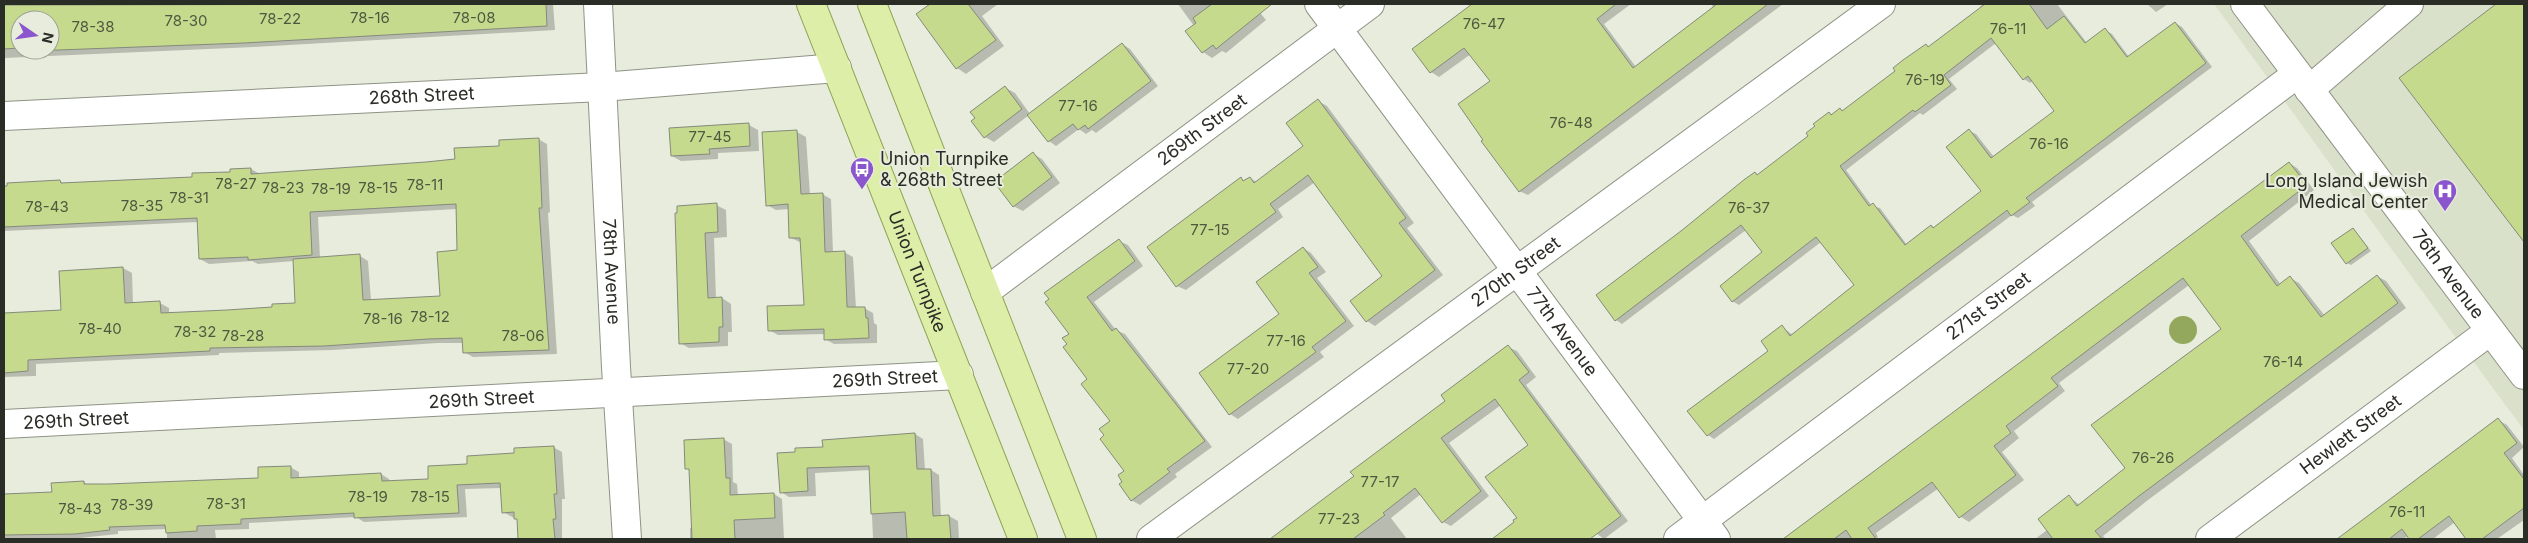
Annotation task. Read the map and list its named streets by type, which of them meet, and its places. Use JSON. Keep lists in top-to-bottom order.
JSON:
{
  "streets": {
    "main road": ["Union Turnpike"],
    "street": [
      "268th Street",
      "269th Street",
      "78th Avenue",
      "270th Street",
      "76th Avenue",
      "271st Street",
      "77th Avenue",
      "Hewlett Street"
    ]
  },
  "crossings": [
    ["268th Street", "Union Turnpike"],
    ["268th Street", "78th Avenue"],
    ["269th Street", "Union Turnpike"],
    ["269th Street", "78th Avenue"],
    ["269th Street", "77th Avenue"],
    ["270th Street", "77th Avenue"],
    ["76th Avenue", "271st Street"],
    ["76th Avenue", "Hewlett Street"],
    ["271st Street", "77th Avenue"]
  ],
  "places": {
    "bus stop": ["Union Turnpike & 268th Street"],
    "hospital": ["Long Island Jewish Medical Center"]
  },
  "house_numbers": [
    "78-16",
    "78-08",
    "78-22",
    "78-30",
    "76-47",
    "78-38",
    "76-11",
    "76-19",
    "77-16",
    "76-48",
    "77-45",
    "76-16",
    "78-27",
    "78-11",
    "78-23",
    "78-15",
    "78-19",
    "78-31",
    "78-35",
    "78-43",
    "76-37",
    "77-15",
    "78-12",
    "78-16",
    "78-40",
    "78-32",
    "78-28",
    "78-06",
    "77-16",
    "76-14",
    "77-20",
    "76-26",
    "77-17",
    "78-19",
    "78-15",
    "78-31",
    "78-39",
    "78-43",
    "76-11",
    "77-23"
  ],
  "north": "right"
}
